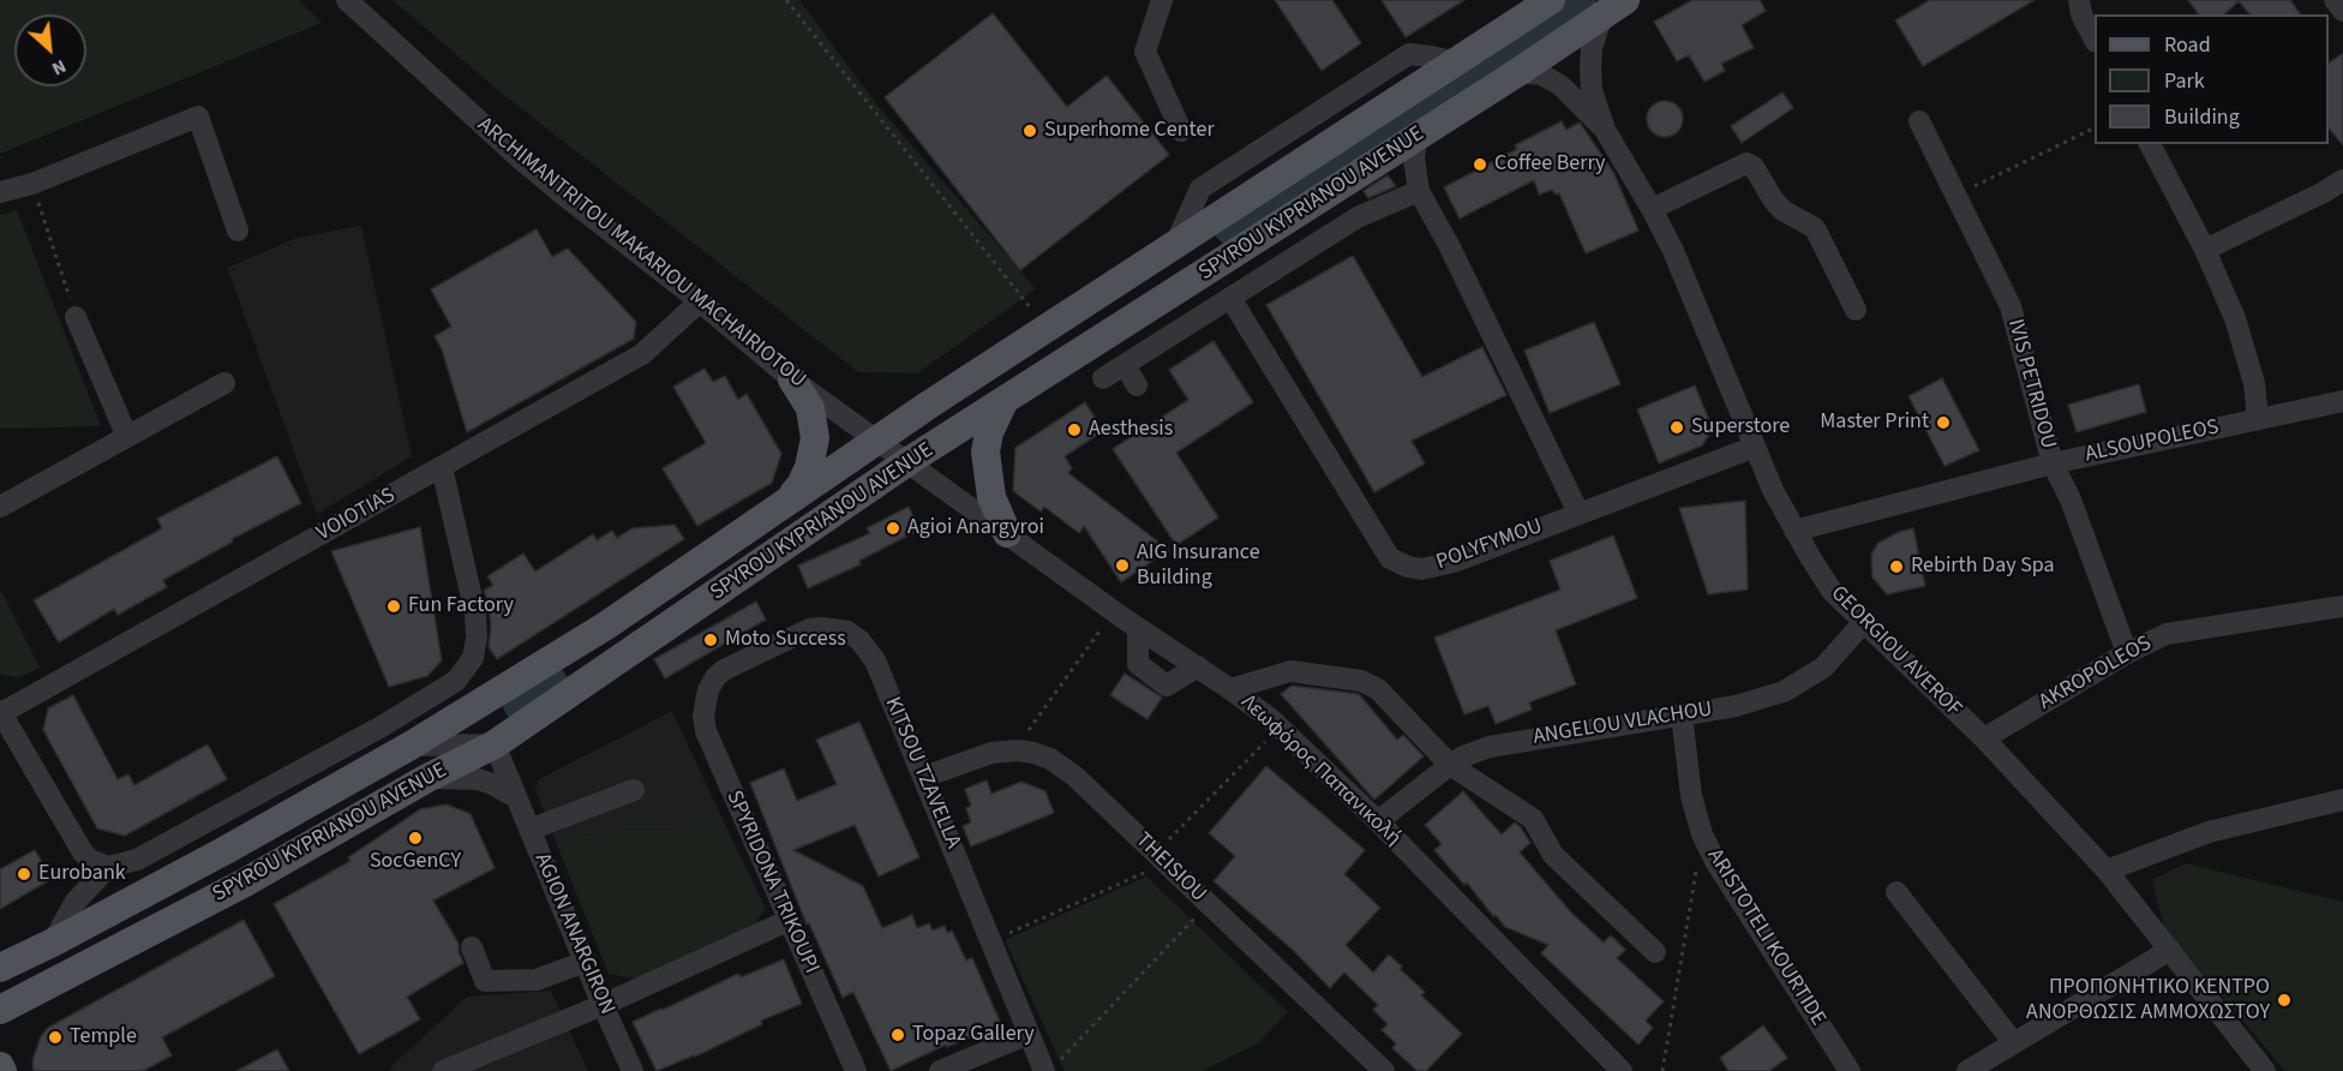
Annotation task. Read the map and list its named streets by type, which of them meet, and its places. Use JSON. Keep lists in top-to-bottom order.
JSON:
{
  "streets": {
    "main road": ["SPYROU KYPRIANOU AVENUE"],
    "street": [
      "ARCHIMANTRITOU MAKARIOU MACHAIRIOTOU",
      "IVIS PETRIDOU",
      "ALSOUPOLEOS",
      "VOIOTIAS",
      "POLYFYMOU",
      "GEORGIOU AVEROF",
      "AKROPOLEOS",
      "ANGELOU VLACHOU",
      "Λεωφόρος Παπανικολή",
      "KITSOU TZAVELLA",
      "THEISIOU",
      "SPYRIDONA TRIKOUPI",
      "AGION ANARGIRON",
      "ARISTOTELI KOURTIDE"
    ]
  },
  "crossings": [
    ["SPYROU KYPRIANOU AVENUE", "ARCHIMANTRITOU MAKARIOU MACHAIRIOTOU"],
    ["SPYROU KYPRIANOU AVENUE", "GEORGIOU AVEROF"],
    ["SPYROU KYPRIANOU AVENUE", "Λεωφόρος Παπανικολή"],
    ["SPYROU KYPRIANOU AVENUE", "AGION ANARGIRON"],
    ["ARCHIMANTRITOU MAKARIOU MACHAIRIOTOU", "VOIOTIAS"],
    ["ARCHIMANTRITOU MAKARIOU MACHAIRIOTOU", "Λεωφόρος Παπανικολή"],
    ["IVIS PETRIDOU", "ALSOUPOLEOS"],
    ["IVIS PETRIDOU", "AKROPOLEOS"],
    ["ALSOUPOLEOS", "GEORGIOU AVEROF"],
    ["POLYFYMOU", "GEORGIOU AVEROF"],
    ["GEORGIOU AVEROF", "AKROPOLEOS"],
    ["GEORGIOU AVEROF", "ANGELOU VLACHOU"],
    ["ANGELOU VLACHOU", "Λεωφόρος Παπανικολή"],
    ["ANGELOU VLACHOU", "ARISTOTELI KOURTIDE"],
    ["KITSOU TZAVELLA", "THEISIOU"],
    ["KITSOU TZAVELLA", "SPYRIDONA TRIKOUPI"]
  ],
  "places": [
    "Superhome Center",
    "Coffee Berry",
    "Master Print",
    "Superstore",
    "Aesthesis",
    "Agioi Anargyroi",
    "AIG Insurance Building",
    "Rebirth Day Spa",
    "Fun Factory",
    "Moto Success",
    "SocGenCY",
    "Eurobank",
    "ΠΡΟΠΟΝΗΤΙΚΟ ΚΕΝΤΡΟ ΑΝΟΡΘΩΣΙΣ ΑΜΜΟΧΩΣΤΟΥ",
    "Topaz Gallery",
    "Temple"
  ],
  "legend": ["Road", "Park", "Building"],
  "north": "bottom right"
}
